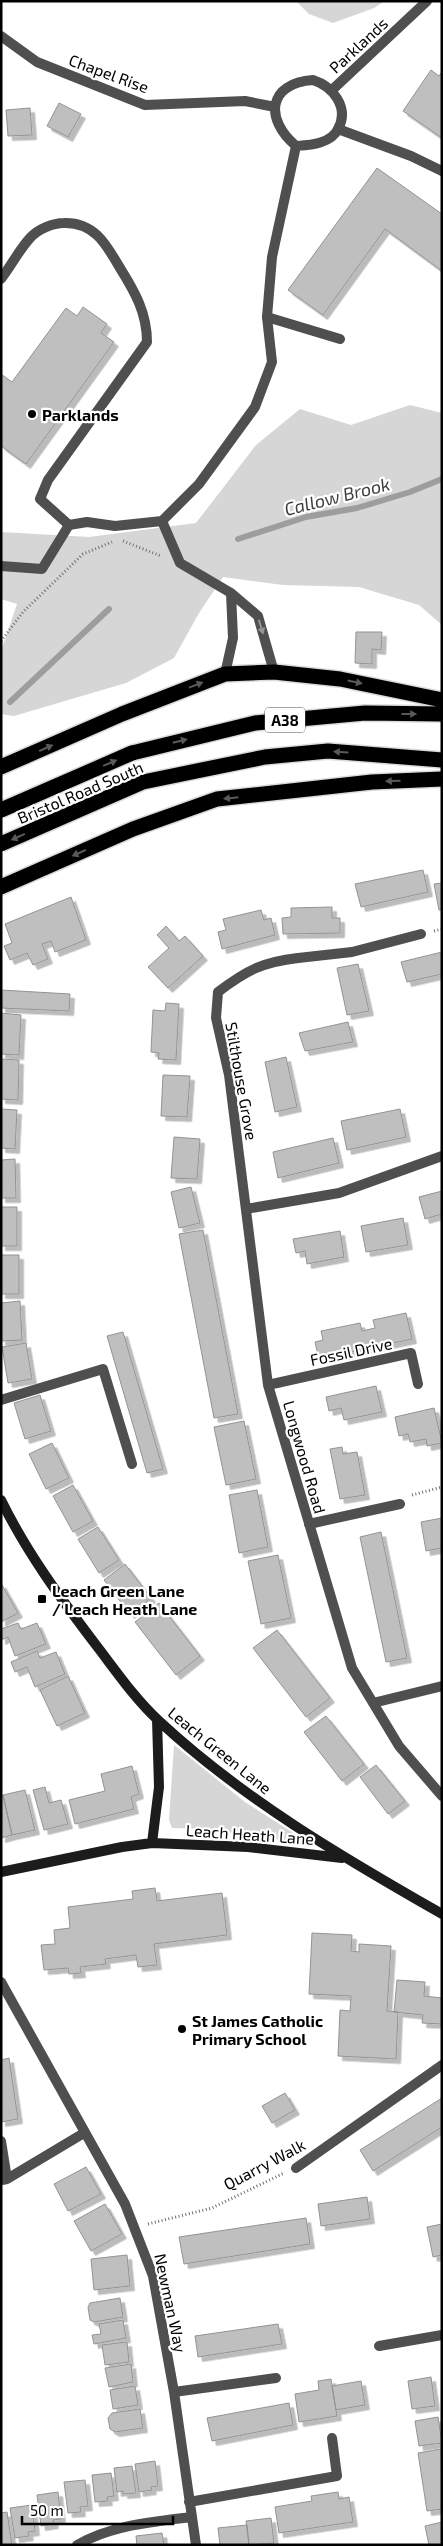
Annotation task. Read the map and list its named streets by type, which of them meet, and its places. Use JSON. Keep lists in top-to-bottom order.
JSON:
{
  "streets": {
    "highway": ["A38", "Bristol Road South"],
    "street": [
      "Parklands",
      "Chapel Rise",
      "Stilthouse Grove",
      "Fossil Drive",
      "Longwood Road",
      "Leach Green Lane",
      "Leach Heath Lane",
      "Quarry Walk",
      "Newman Way"
    ]
  },
  "crossings": [
    ["Parklands", "Chapel Rise"],
    ["Stilthouse Grove", "Longwood Road"],
    ["Fossil Drive", "Longwood Road"],
    ["Leach Green Lane", "Leach Heath Lane"],
    ["Quarry Walk", "Newman Way"]
  ],
  "water": ["Callow Brook"],
  "places": {
    "other": ["Parklands", "St James Catholic Primary School"],
    "transit": ["Leach Green Lane / Leach Heath Lane"]
  },
  "scale_bar": "50 m"
}
